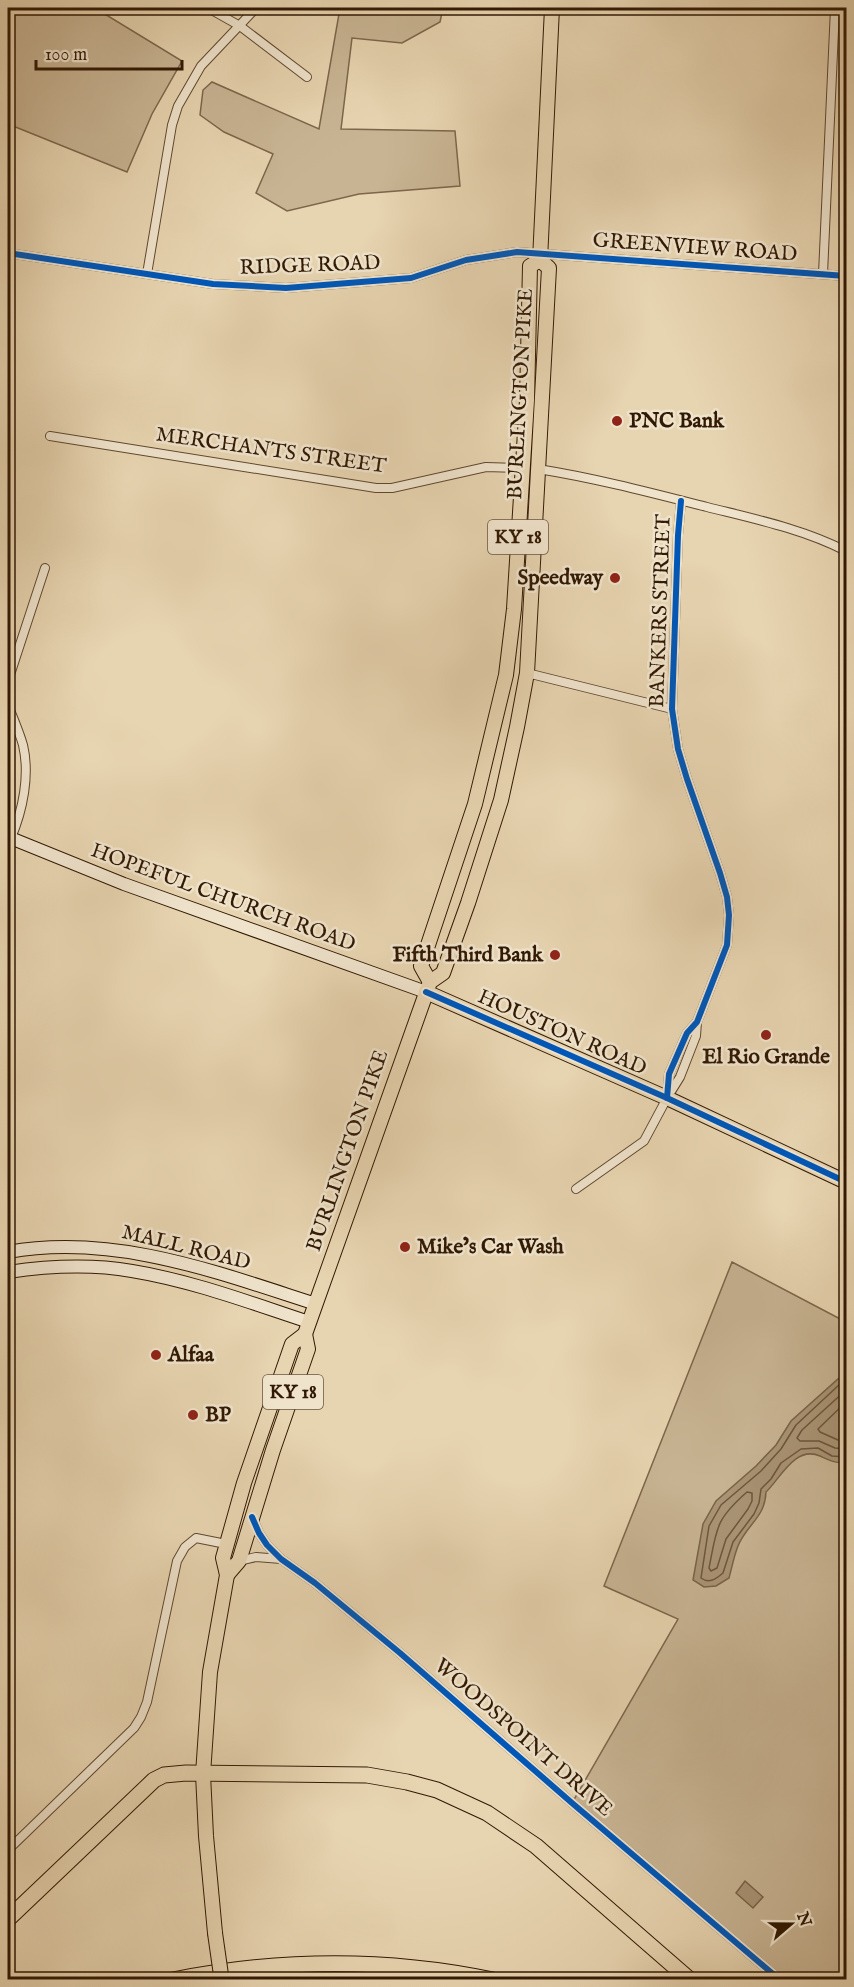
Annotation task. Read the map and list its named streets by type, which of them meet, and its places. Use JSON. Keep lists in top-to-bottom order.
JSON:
{
  "streets": {
    "main road": [
      "BURLINGTON PIKE",
      "KY 18",
      "HOPEFUL CHURCH ROAD",
      "HOUSTON ROAD",
      "MALL ROAD"
    ],
    "street": [
      "GREENVIEW ROAD",
      "RIDGE ROAD",
      "MERCHANTS STREET",
      "BANKERS STREET",
      "WOODSPOINT DRIVE"
    ]
  },
  "crossings": [
    ["GREENVIEW ROAD", "RIDGE ROAD"],
    ["GREENVIEW ROAD", "BURLINGTON PIKE"],
    ["RIDGE ROAD", "BURLINGTON PIKE"],
    ["BURLINGTON PIKE", "MERCHANTS STREET"],
    ["BURLINGTON PIKE", "HOPEFUL CHURCH ROAD"],
    ["BURLINGTON PIKE", "HOUSTON ROAD"],
    ["BURLINGTON PIKE", "MALL ROAD"],
    ["BURLINGTON PIKE", "WOODSPOINT DRIVE"],
    ["BANKERS STREET", "HOUSTON ROAD"],
    ["HOPEFUL CHURCH ROAD", "HOUSTON ROAD"]
  ],
  "places": [
    "PNC Bank",
    "Speedway",
    "Fifth Third Bank",
    "El Rio Grande",
    "Mike’s Car Wash",
    "Alfaa",
    "BP"
  ],
  "scale_bar": "100 m",
  "north": "right"
}
